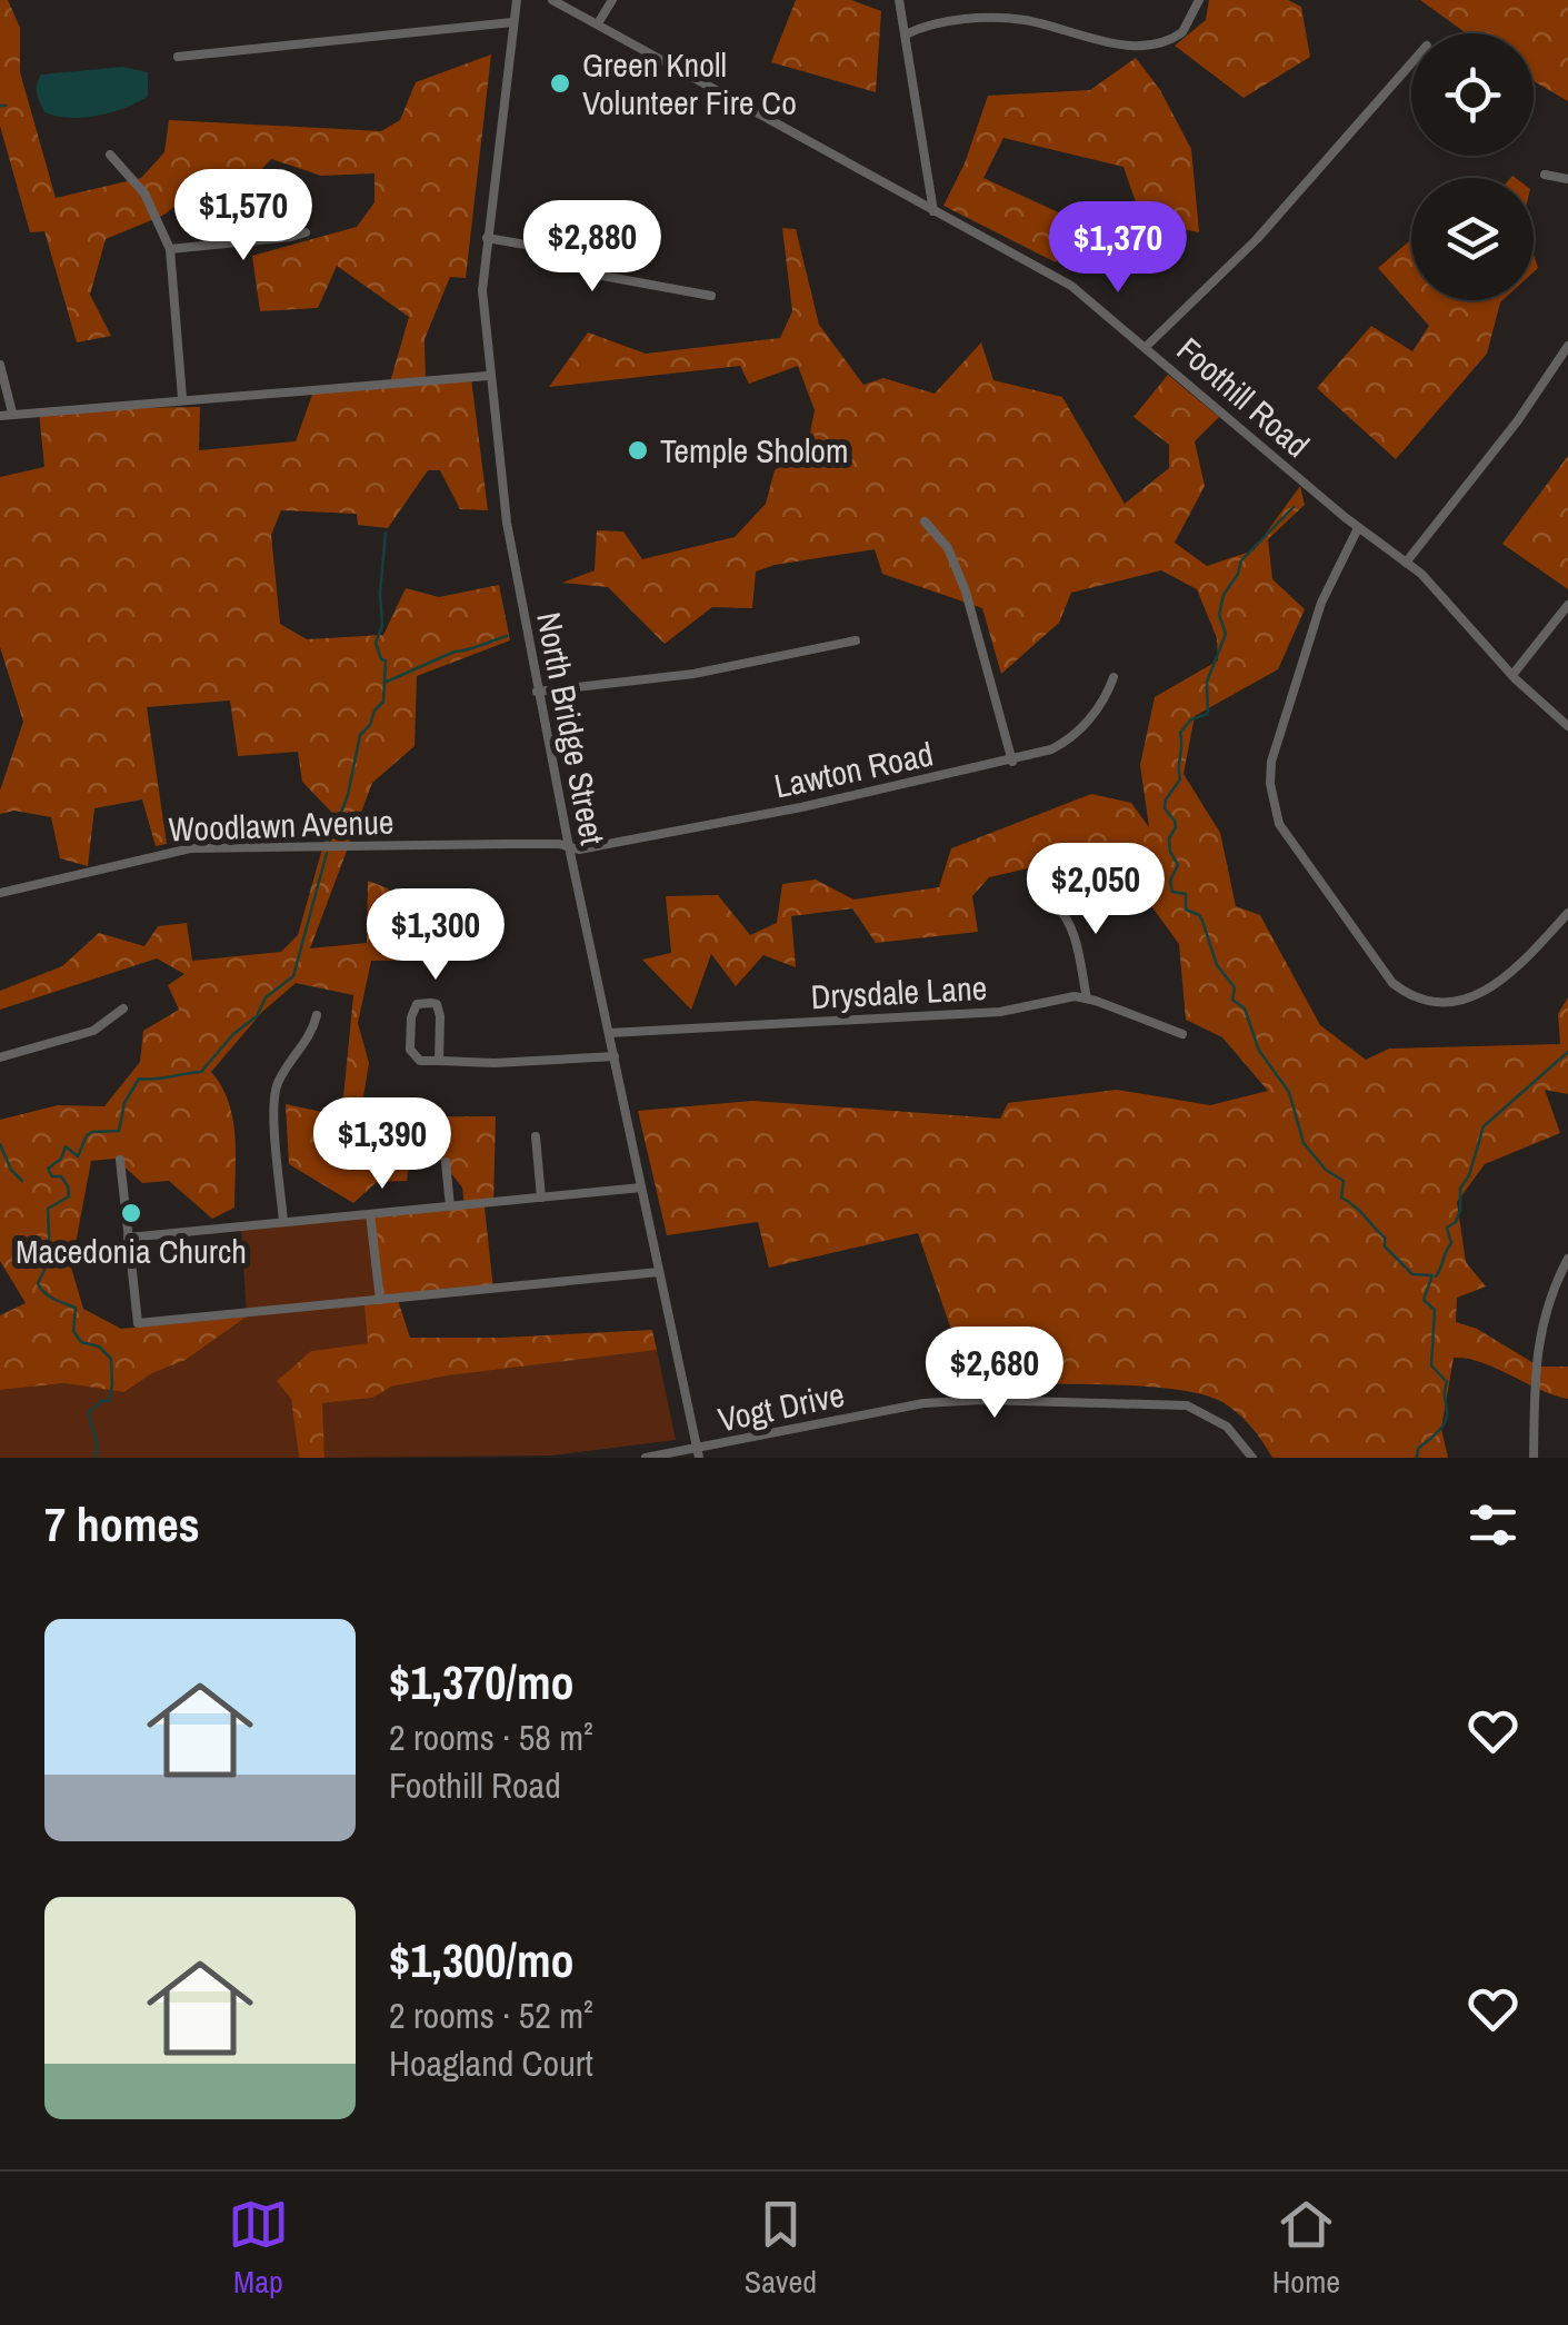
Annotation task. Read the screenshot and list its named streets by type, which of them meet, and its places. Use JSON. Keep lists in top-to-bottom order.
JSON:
{
  "streets": {
    "street": [
      "Foothill Road",
      "North Bridge Street",
      "Lawton Road",
      "Woodlawn Avenue",
      "Drysdale Lane",
      "Vogt Drive"
    ]
  },
  "crossings": [
    ["North Bridge Street", "Lawton Road"],
    ["North Bridge Street", "Woodlawn Avenue"],
    ["North Bridge Street", "Drysdale Lane"],
    ["North Bridge Street", "Vogt Drive"],
    ["Lawton Road", "Woodlawn Avenue"]
  ],
  "places": ["Green Knoll Volunteer Fire Co", "Temple Sholom", "Macedonia Church"],
  "page": {
    "price": [
      "$1,570",
      "$2,880",
      "$1,370",
      "$2,050",
      "$1,300",
      "$1,390",
      "$2,680"
    ],
    "heading": "7 homes",
    "list": [
      {
        "name": "$1,370/mo",
        "note": "2 rooms · 58 m² · Foothill Road"
      },
      {
        "name": "$1,300/mo",
        "note": "2 rooms · 52 m² · Hoagland Court"
      }
    ],
    "tabs": ["Map", "Saved", "Home"]
  }
}
